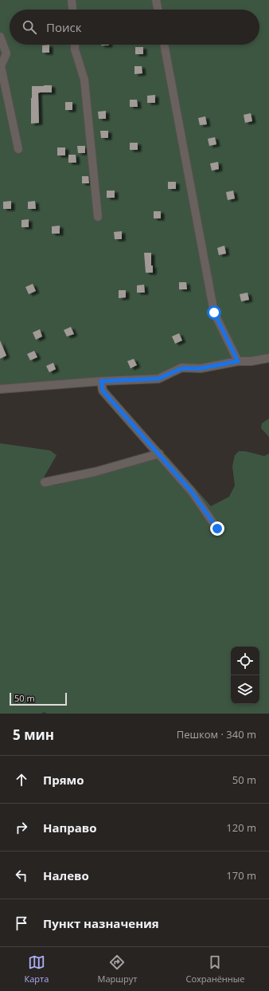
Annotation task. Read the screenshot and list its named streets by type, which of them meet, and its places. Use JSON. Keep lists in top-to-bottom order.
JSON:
{
  "scale_bar": "50 m",
  "page": {
    "search": "Поиск",
    "scale": "50 m",
    "heading": ["5 мин", "Пешком · 340 m"],
    "list": [
      ["Прямо", "50 m"],
      ["Направо", "120 m"],
      ["Налево", "170 m"],
      "Пункт назначения"
    ],
    "nav": ["Карта", "Маршрут", "Сохранённые"]
  }
}
